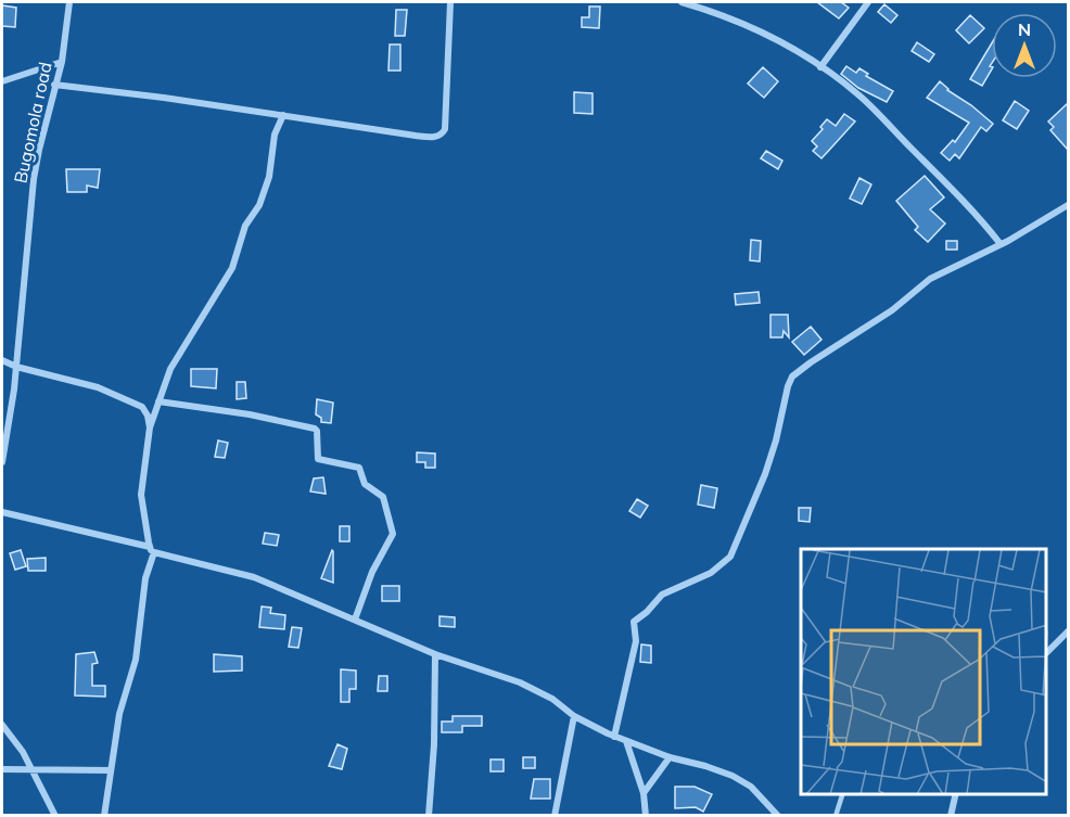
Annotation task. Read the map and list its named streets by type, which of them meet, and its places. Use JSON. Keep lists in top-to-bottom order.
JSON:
{
  "streets": {
    "street": ["Bugomola road"]
  },
  "north": "top"
}
